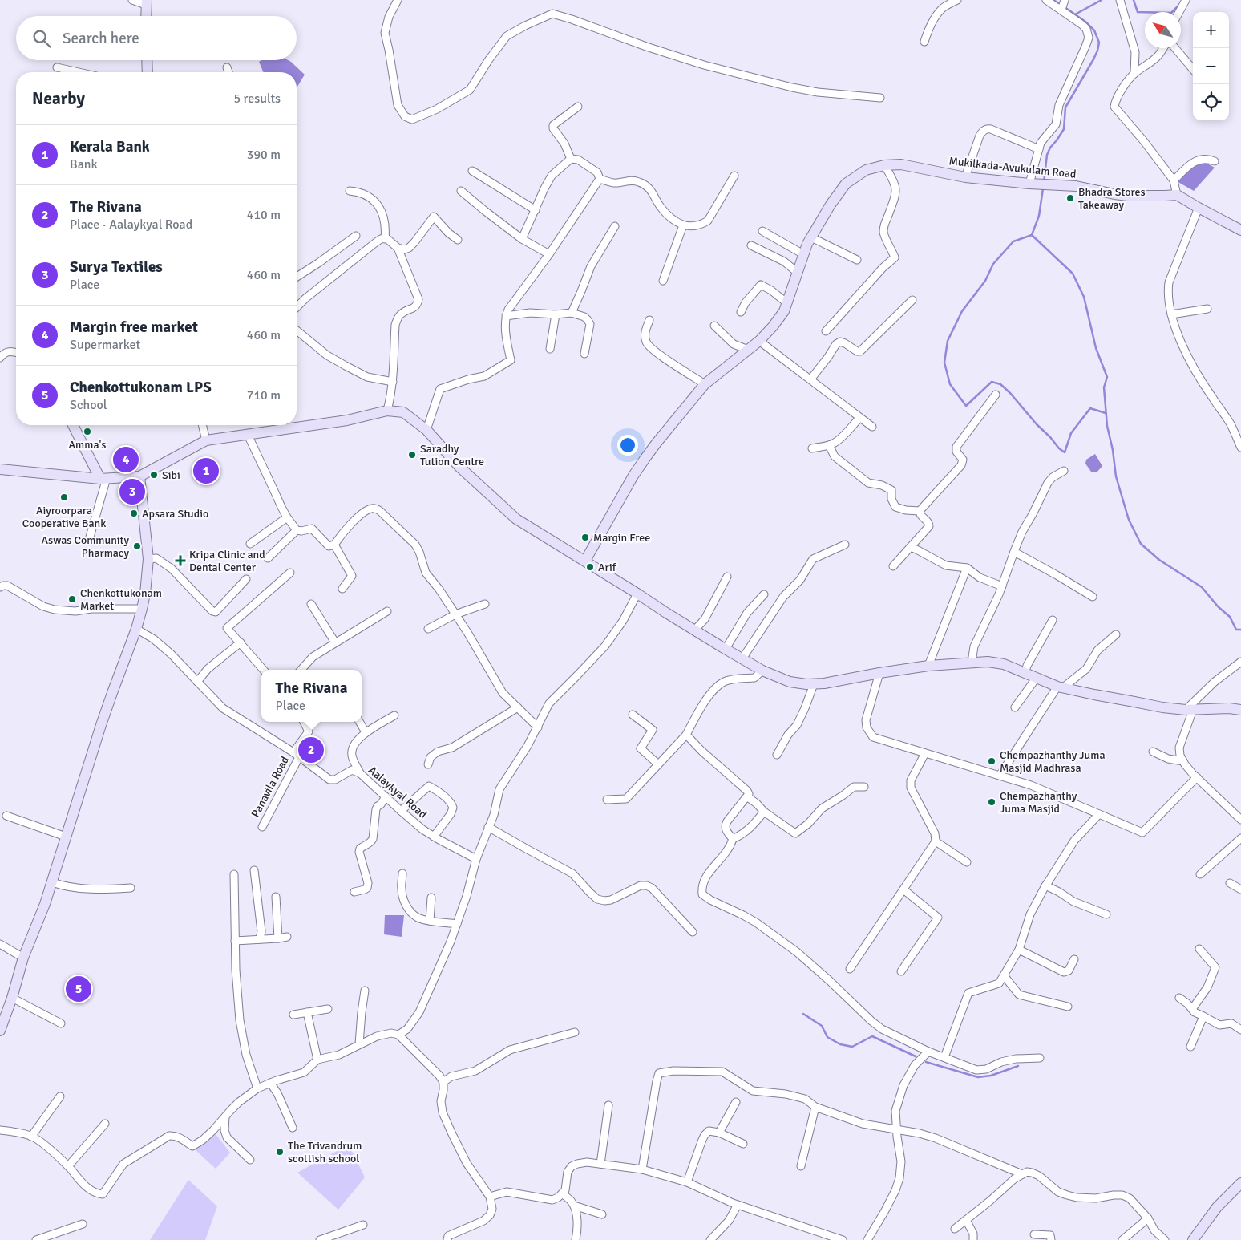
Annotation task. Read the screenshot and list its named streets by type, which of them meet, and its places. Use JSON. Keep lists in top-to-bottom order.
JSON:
{
  "streets": {
    "main road": ["Mukilkada-Avukulam Road"],
    "street": ["Panavila Road", "Aalaykyal Road"]
  },
  "crossings": [
    ["Panavila Road", "Aalaykyal Road"]
  ],
  "places": {
    "other": [
      "Bhadra Stores Takeaway",
      "Amma's",
      "Saradhy Tution Centre",
      "Sibi",
      "Aiyroorpara Cooperative Bank",
      "Apsara Studio",
      "Margin Free",
      "Aswas Community Pharmacy",
      "Arif",
      "Chenkottukonam Market",
      "Chempazhanthy Juma Masjid Madhrasa",
      "Chempazhanthy Juma Masjid",
      "The Trivandrum scottish school"
    ],
    "health": ["Kripa Clinic and Dental Center"]
  },
  "north": "top left",
  "page": {
    "map_buttons": ["+", "−"],
    "search": "Search here",
    "heading": ["Nearby", "5 results"],
    "list": [
      {
        "mark": "1",
        "name": "Kerala Bank",
        "note": "Bank",
        "value": "390 m"
      },
      {
        "mark": "2",
        "name": "The Rivana",
        "note": "Place · Aalaykyal Road",
        "value": "410 m"
      },
      {
        "mark": "3",
        "name": "Surya Textiles",
        "note": "Place",
        "value": "460 m"
      },
      {
        "mark": "4",
        "name": "Margin free market",
        "note": "Supermarket",
        "value": "460 m"
      },
      {
        "mark": "5",
        "name": "Chenkottukonam LPS",
        "note": "School",
        "value": "710 m"
      }
    ],
    "pins": [
      "4",
      "1",
      "3",
      "2",
      "5"
    ],
    "popup": ["The Rivana", "Place"]
  }
}
